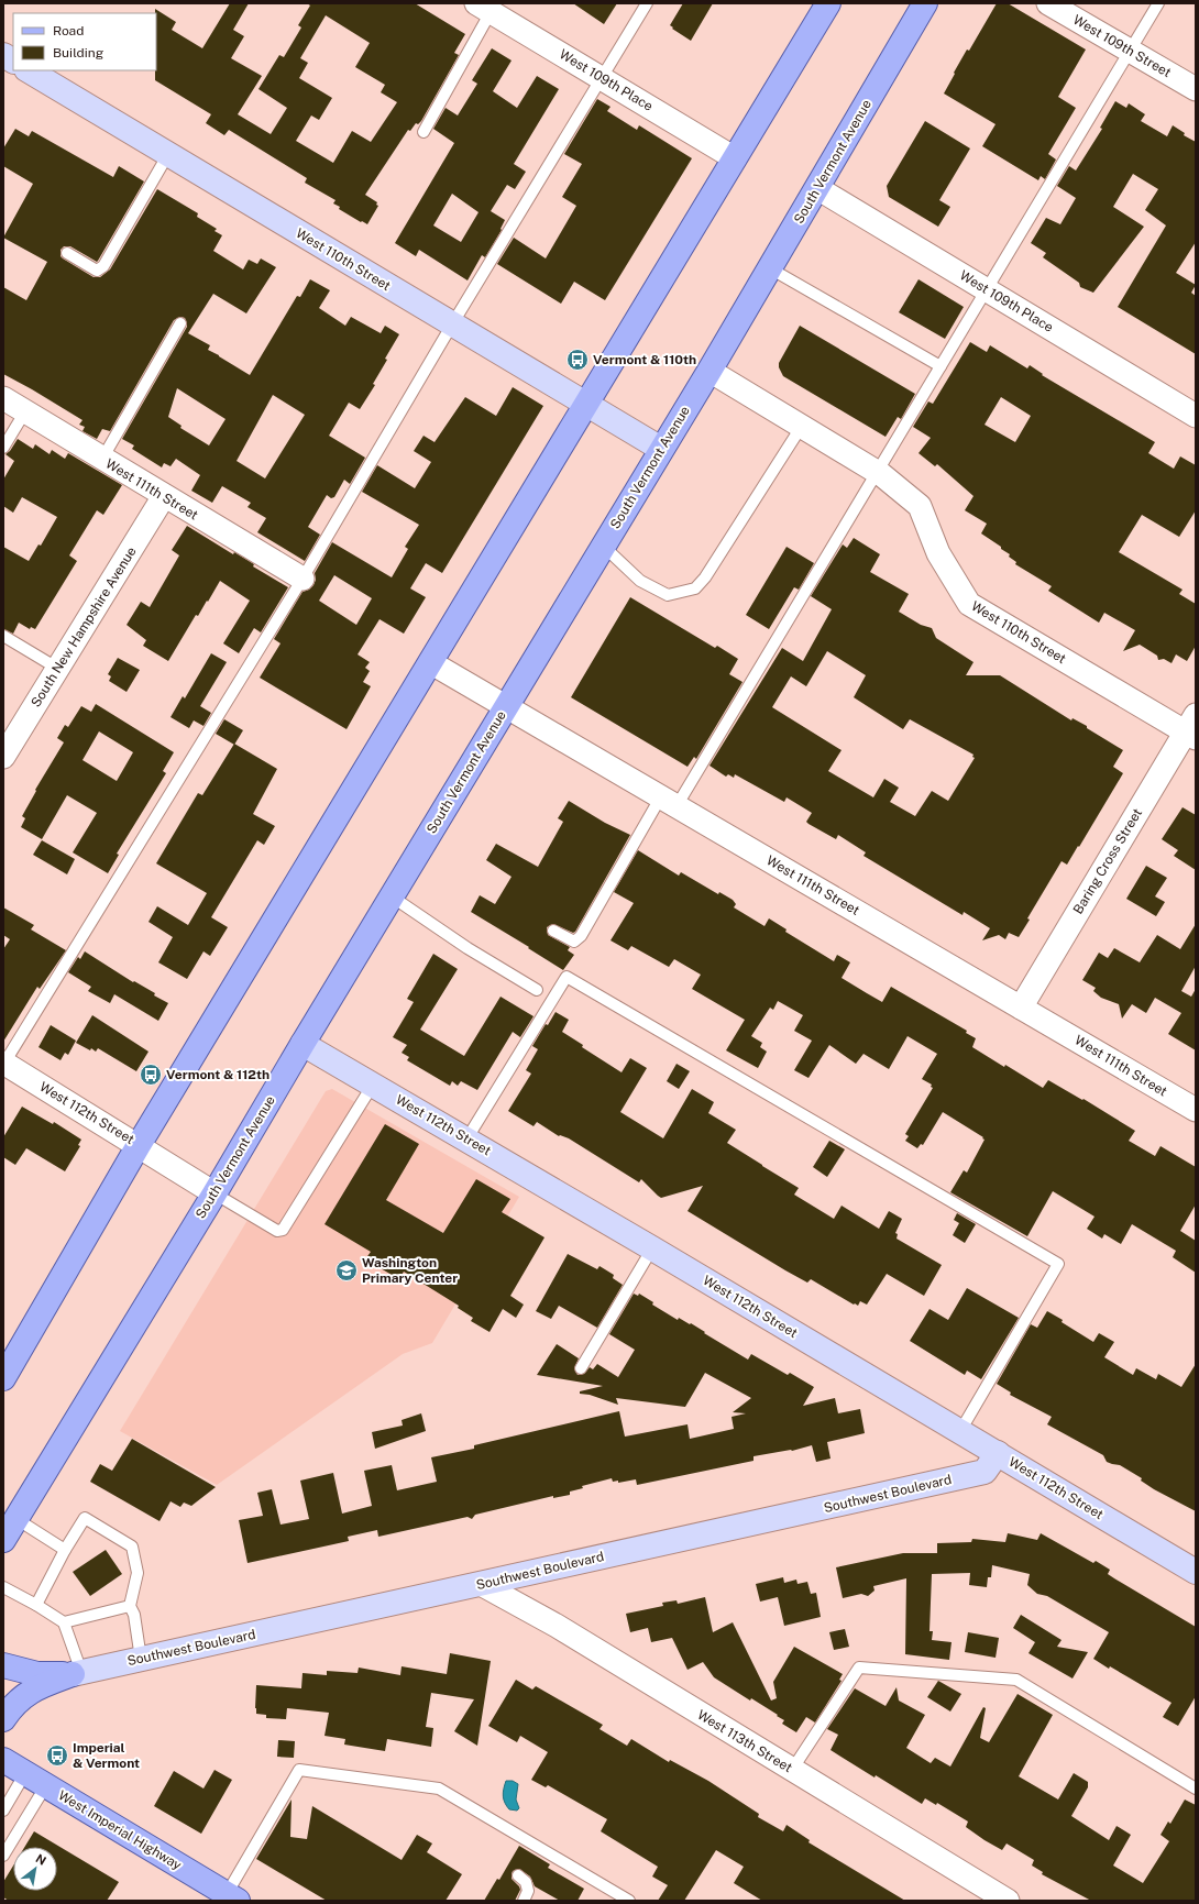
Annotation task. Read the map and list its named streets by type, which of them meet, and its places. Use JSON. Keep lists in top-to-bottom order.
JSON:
{
  "streets": {
    "main road": ["South Vermont Avenue", "West Imperial Highway"],
    "street": [
      "West 109th Street",
      "West 109th Place",
      "West 110th Street",
      "West 111th Street",
      "South New Hampshire Avenue",
      "Baring Cross Street",
      "West 112th Street",
      "Southwest Boulevard",
      "West 113th Street"
    ]
  },
  "crossings": [
    ["West 109th Place", "South Vermont Avenue"],
    ["South Vermont Avenue", "West 110th Street"],
    ["South Vermont Avenue", "West 111th Street"],
    ["South Vermont Avenue", "West 112th Street"],
    ["West 110th Street", "Baring Cross Street"],
    ["West 111th Street", "South New Hampshire Avenue"],
    ["West 111th Street", "Baring Cross Street"],
    ["West 112th Street", "Southwest Boulevard"],
    ["Southwest Boulevard", "West 113th Street"]
  ],
  "places": {
    "bus stop": ["Vermont & 110th", "Vermont & 112th", "Imperial & Vermont"],
    "school or university": ["Washington Primary Center"]
  },
  "legend": ["Road", "Building"],
  "north": "top right"
}
